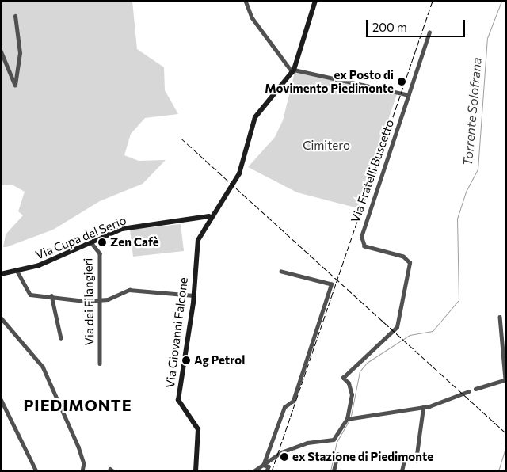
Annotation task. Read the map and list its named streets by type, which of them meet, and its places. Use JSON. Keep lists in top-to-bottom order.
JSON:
{
  "streets": {
    "main road": ["Via Cupa del Serio", "Via Giovanni Falcone"],
    "street": ["Via Fratelli Buscetto", "Via dei Filangieri"]
  },
  "crossings": [
    ["Via Cupa del Serio", "Via dei Filangieri"],
    ["Via Cupa del Serio", "Via Giovanni Falcone"]
  ],
  "districts": ["PIEDIMONTE"],
  "water": ["Torrente Solofrana"],
  "parks": ["Cimitero"],
  "places": [
    "ex Posto di Movimento Piedimonte",
    "Zen Cafè",
    "Ag Petrol",
    "ex Stazione di Piedimonte"
  ],
  "scale_bar": "200 m"
}
